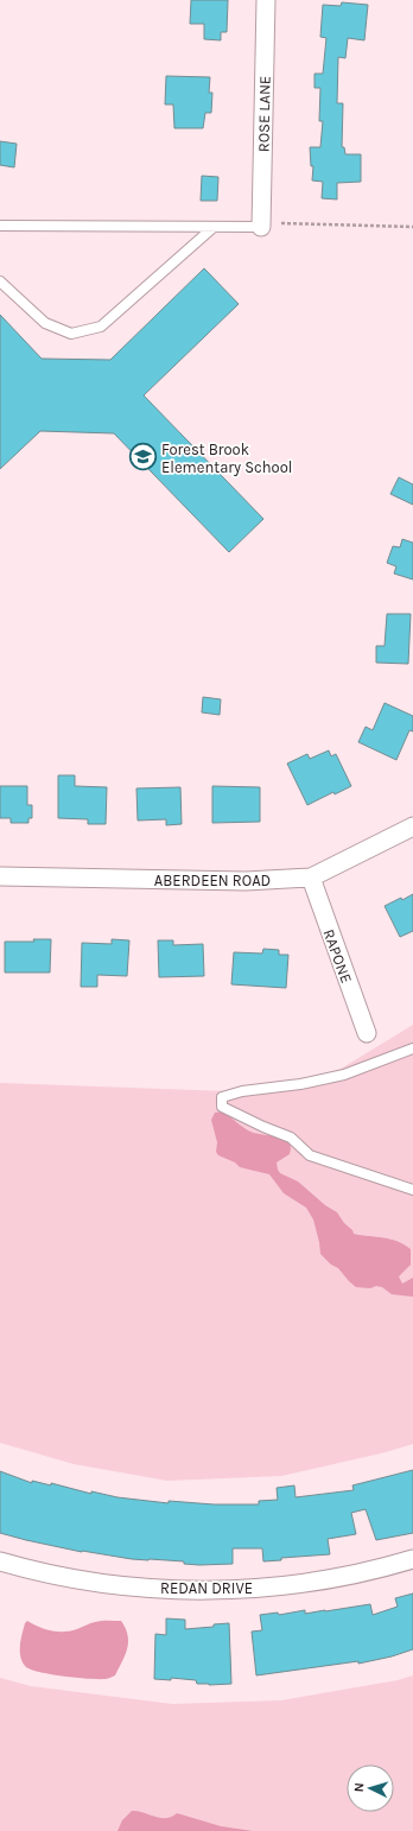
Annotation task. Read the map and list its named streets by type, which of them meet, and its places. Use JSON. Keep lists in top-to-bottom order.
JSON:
{
  "streets": {
    "street": [
      "ROSE LANE",
      "ABERDEEN ROAD",
      "RAPONE",
      "REDAN DRIVE"
    ]
  },
  "crossings": [
    ["ABERDEEN ROAD", "RAPONE"]
  ],
  "places": {
    "school or university": ["Forest Brook Elementary School"]
  },
  "north": "left"
}
